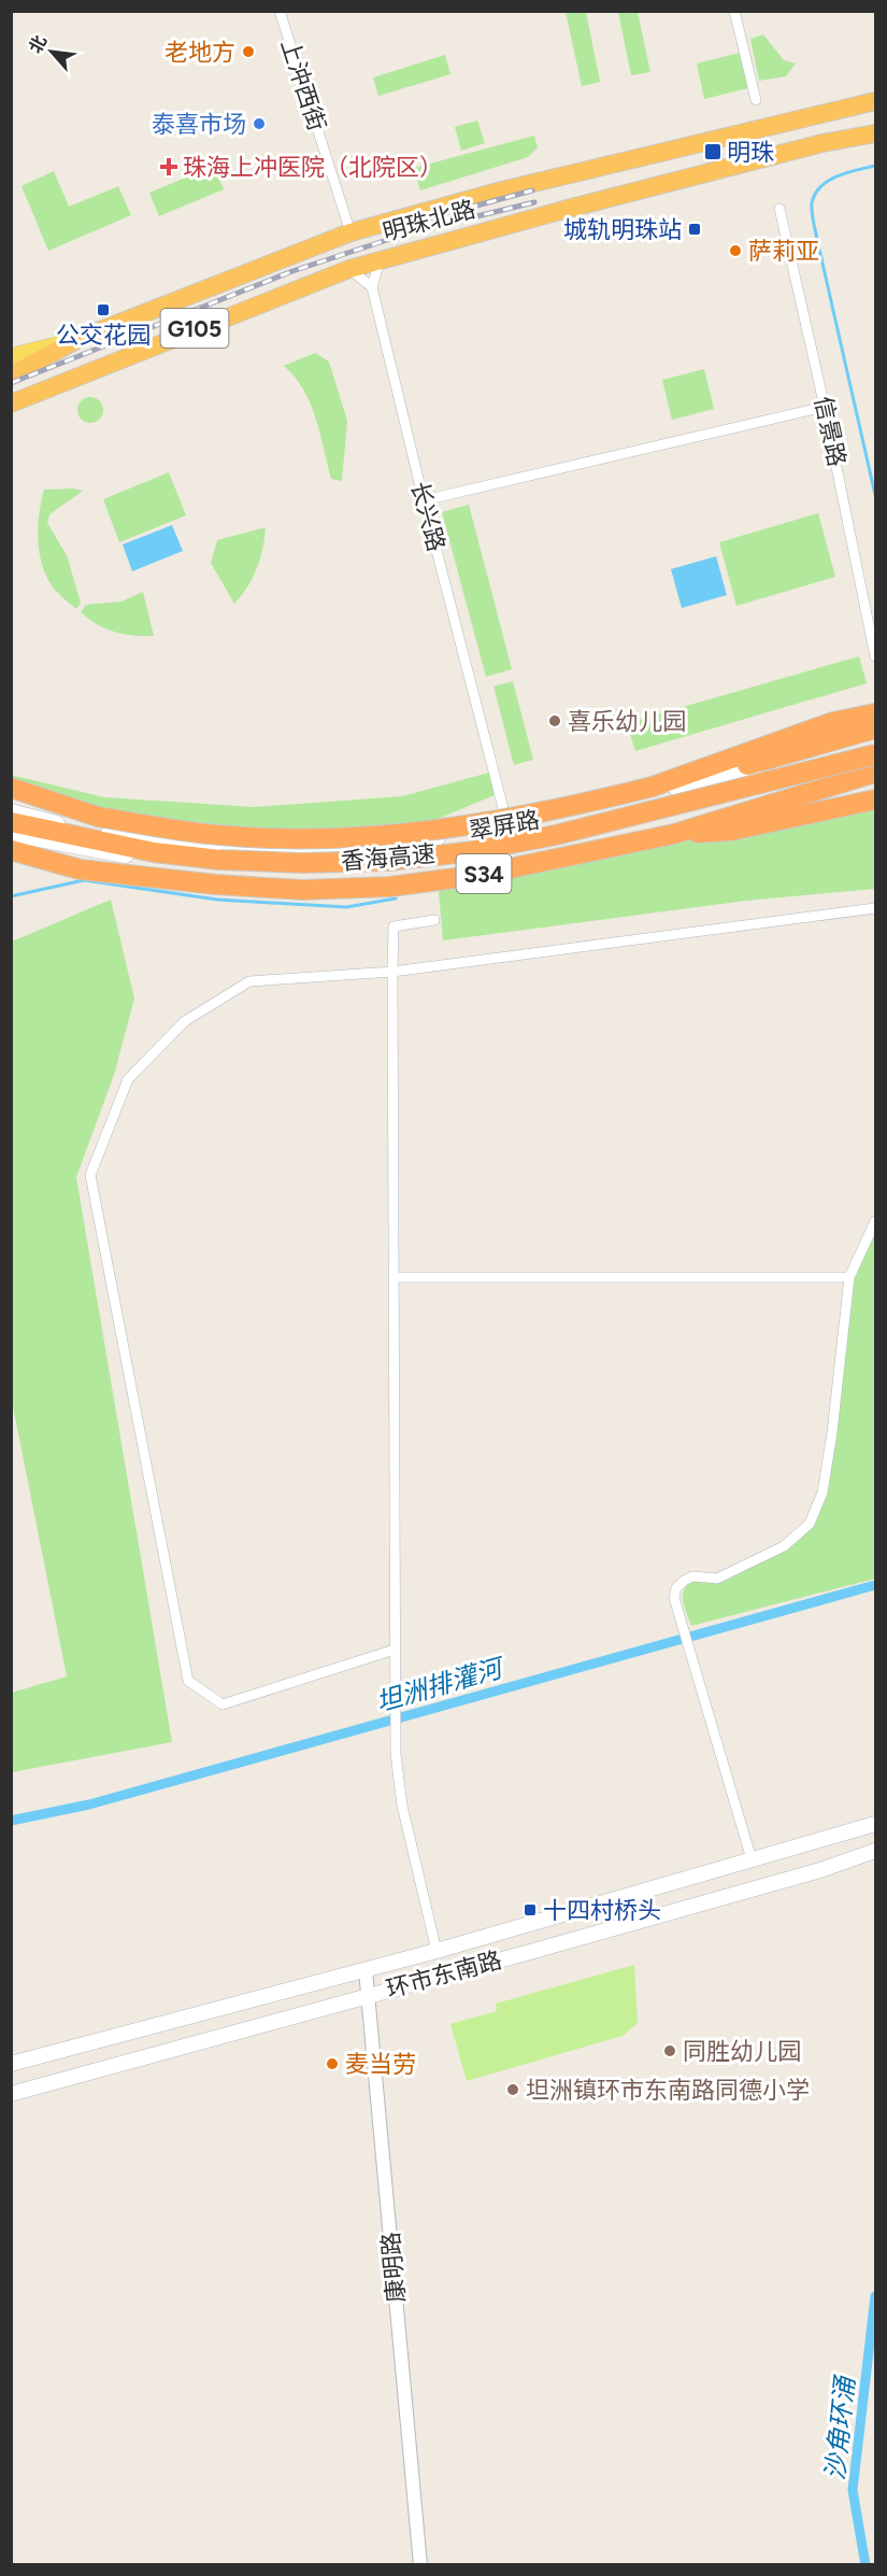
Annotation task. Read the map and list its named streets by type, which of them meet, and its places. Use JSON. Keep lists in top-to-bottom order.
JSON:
{
  "streets": {
    "highway": [
      "明珠北路",
      "G105",
      "香海高速",
      "S34"
    ],
    "main road": ["翠屏路", "环市东南路"],
    "street": [
      "上沖西街",
      "信景路",
      "长兴路",
      "康明路"
    ]
  },
  "crossings": [
    ["上沖西街", "明珠北路"],
    ["明珠北路", "长兴路"],
    ["长兴路", "翠屏路"],
    ["翠屏路", "香海高速"],
    ["环市东南路", "康明路"]
  ],
  "water": ["坦洲排灌河", "沙角环涌"],
  "places": {
    "other": [
      "老地方",
      "泰喜市场",
      "萨莉亚",
      "喜乐幼儿园",
      "同胜幼儿园",
      "麦当劳",
      "坦洲镇环市东南路同德小学"
    ],
    "transit": [
      "明珠",
      "城轨明珠站",
      "公交花园",
      "十四村桥头"
    ],
    "health": ["珠海上冲医院（北院区）"]
  },
  "north": "top left"
}
